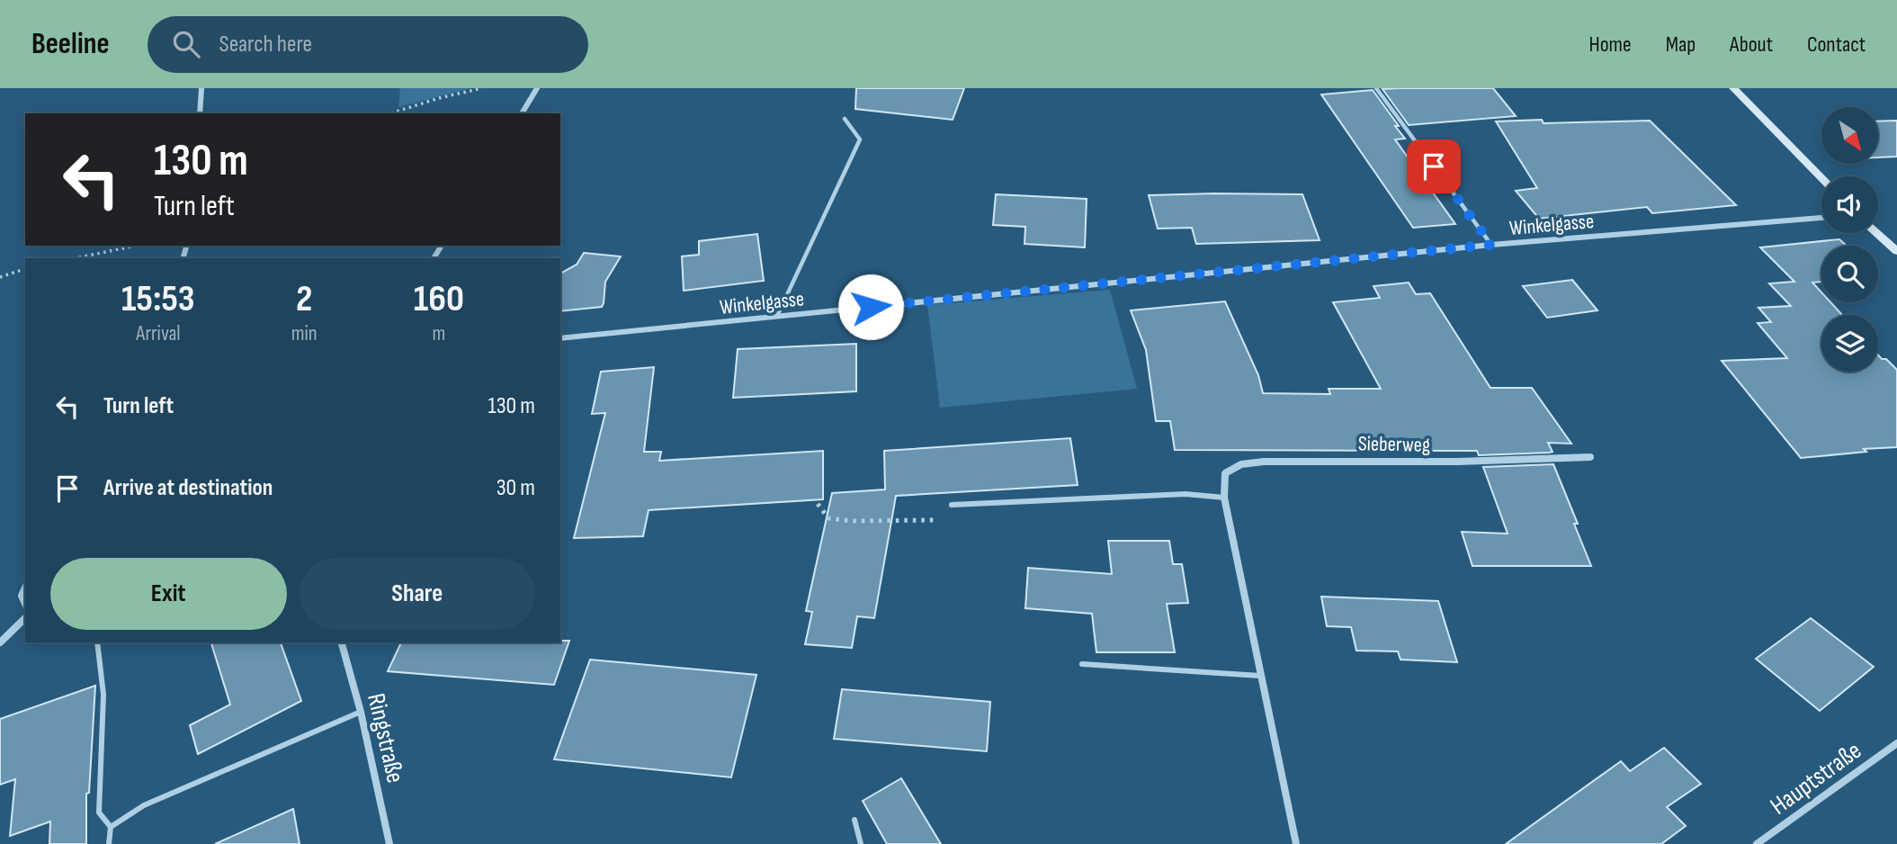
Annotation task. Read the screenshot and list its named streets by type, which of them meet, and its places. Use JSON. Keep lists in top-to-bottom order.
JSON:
{
  "streets": {
    "street": [
      "Winkelgasse",
      "Sieberweg",
      "Ringstraße",
      "Hauptstraße"
    ]
  },
  "north": "bottom right",
  "page": {
    "header": "Beeline",
    "search": "Search here",
    "nav": [
      "Home",
      "Map",
      "About",
      "Contact"
    ],
    "turn": ["130 m", "Turn left"],
    "eta": [
      "15:53",
      "Arrival",
      "2",
      "min",
      "160",
      "m"
    ],
    "list": [
      {
        "name": "Turn left",
        "value": "130 m"
      },
      {
        "name": "Arrive at destination",
        "value": "30 m"
      }
    ],
    "buttons": ["Exit", "Share"]
  }
}
